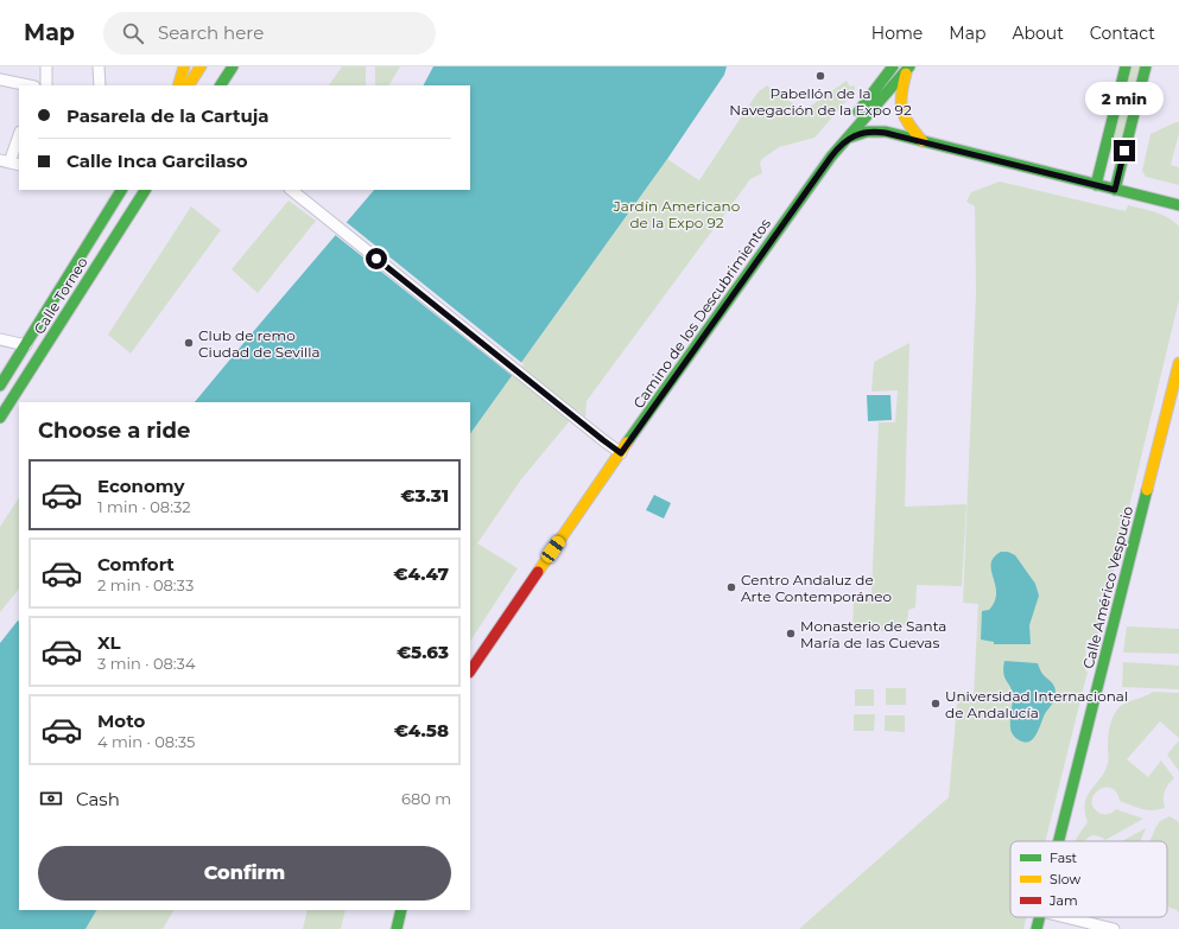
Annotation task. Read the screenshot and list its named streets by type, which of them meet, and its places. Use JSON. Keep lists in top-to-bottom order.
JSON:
{
  "streets": {
    "street": ["Calle Torneo", "Camino de los Descubrimientos", "Calle Américo Vespucio"]
  },
  "parks": ["Jardín Americano de la Expo 92"],
  "places": [
    "Pabellón de la Navegación de la Expo 92",
    "Club de remo Ciudad de Sevilla",
    "Centro Andaluz de Arte Contemporáneo",
    "Monasterio de Santa María de las Cuevas",
    "Universidad Internacional de Andalucía"
  ],
  "legend": ["Fast", "Slow", "Jam"],
  "page": {
    "header": "Map",
    "search": "Search here",
    "nav": [
      "Home",
      "Map",
      "About",
      "Contact"
    ],
    "bubble": "2 min",
    "banner": ["Pasarela de la Cartuja", "Calle Inca Garcilaso"],
    "heading": "Choose a ride",
    "list": [
      {
        "name": "Economy",
        "note": "1 min · 08:32",
        "value": "€3.31"
      },
      {
        "name": "Comfort",
        "note": "2 min · 08:33",
        "value": "€4.47"
      },
      {
        "name": "XL",
        "note": "3 min · 08:34",
        "value": "€5.63"
      },
      {
        "name": "Moto",
        "note": "4 min · 08:35",
        "value": "€4.58"
      }
    ],
    "pay": ["Cash", "680 m"],
    "buttons": "Confirm"
  }
}
